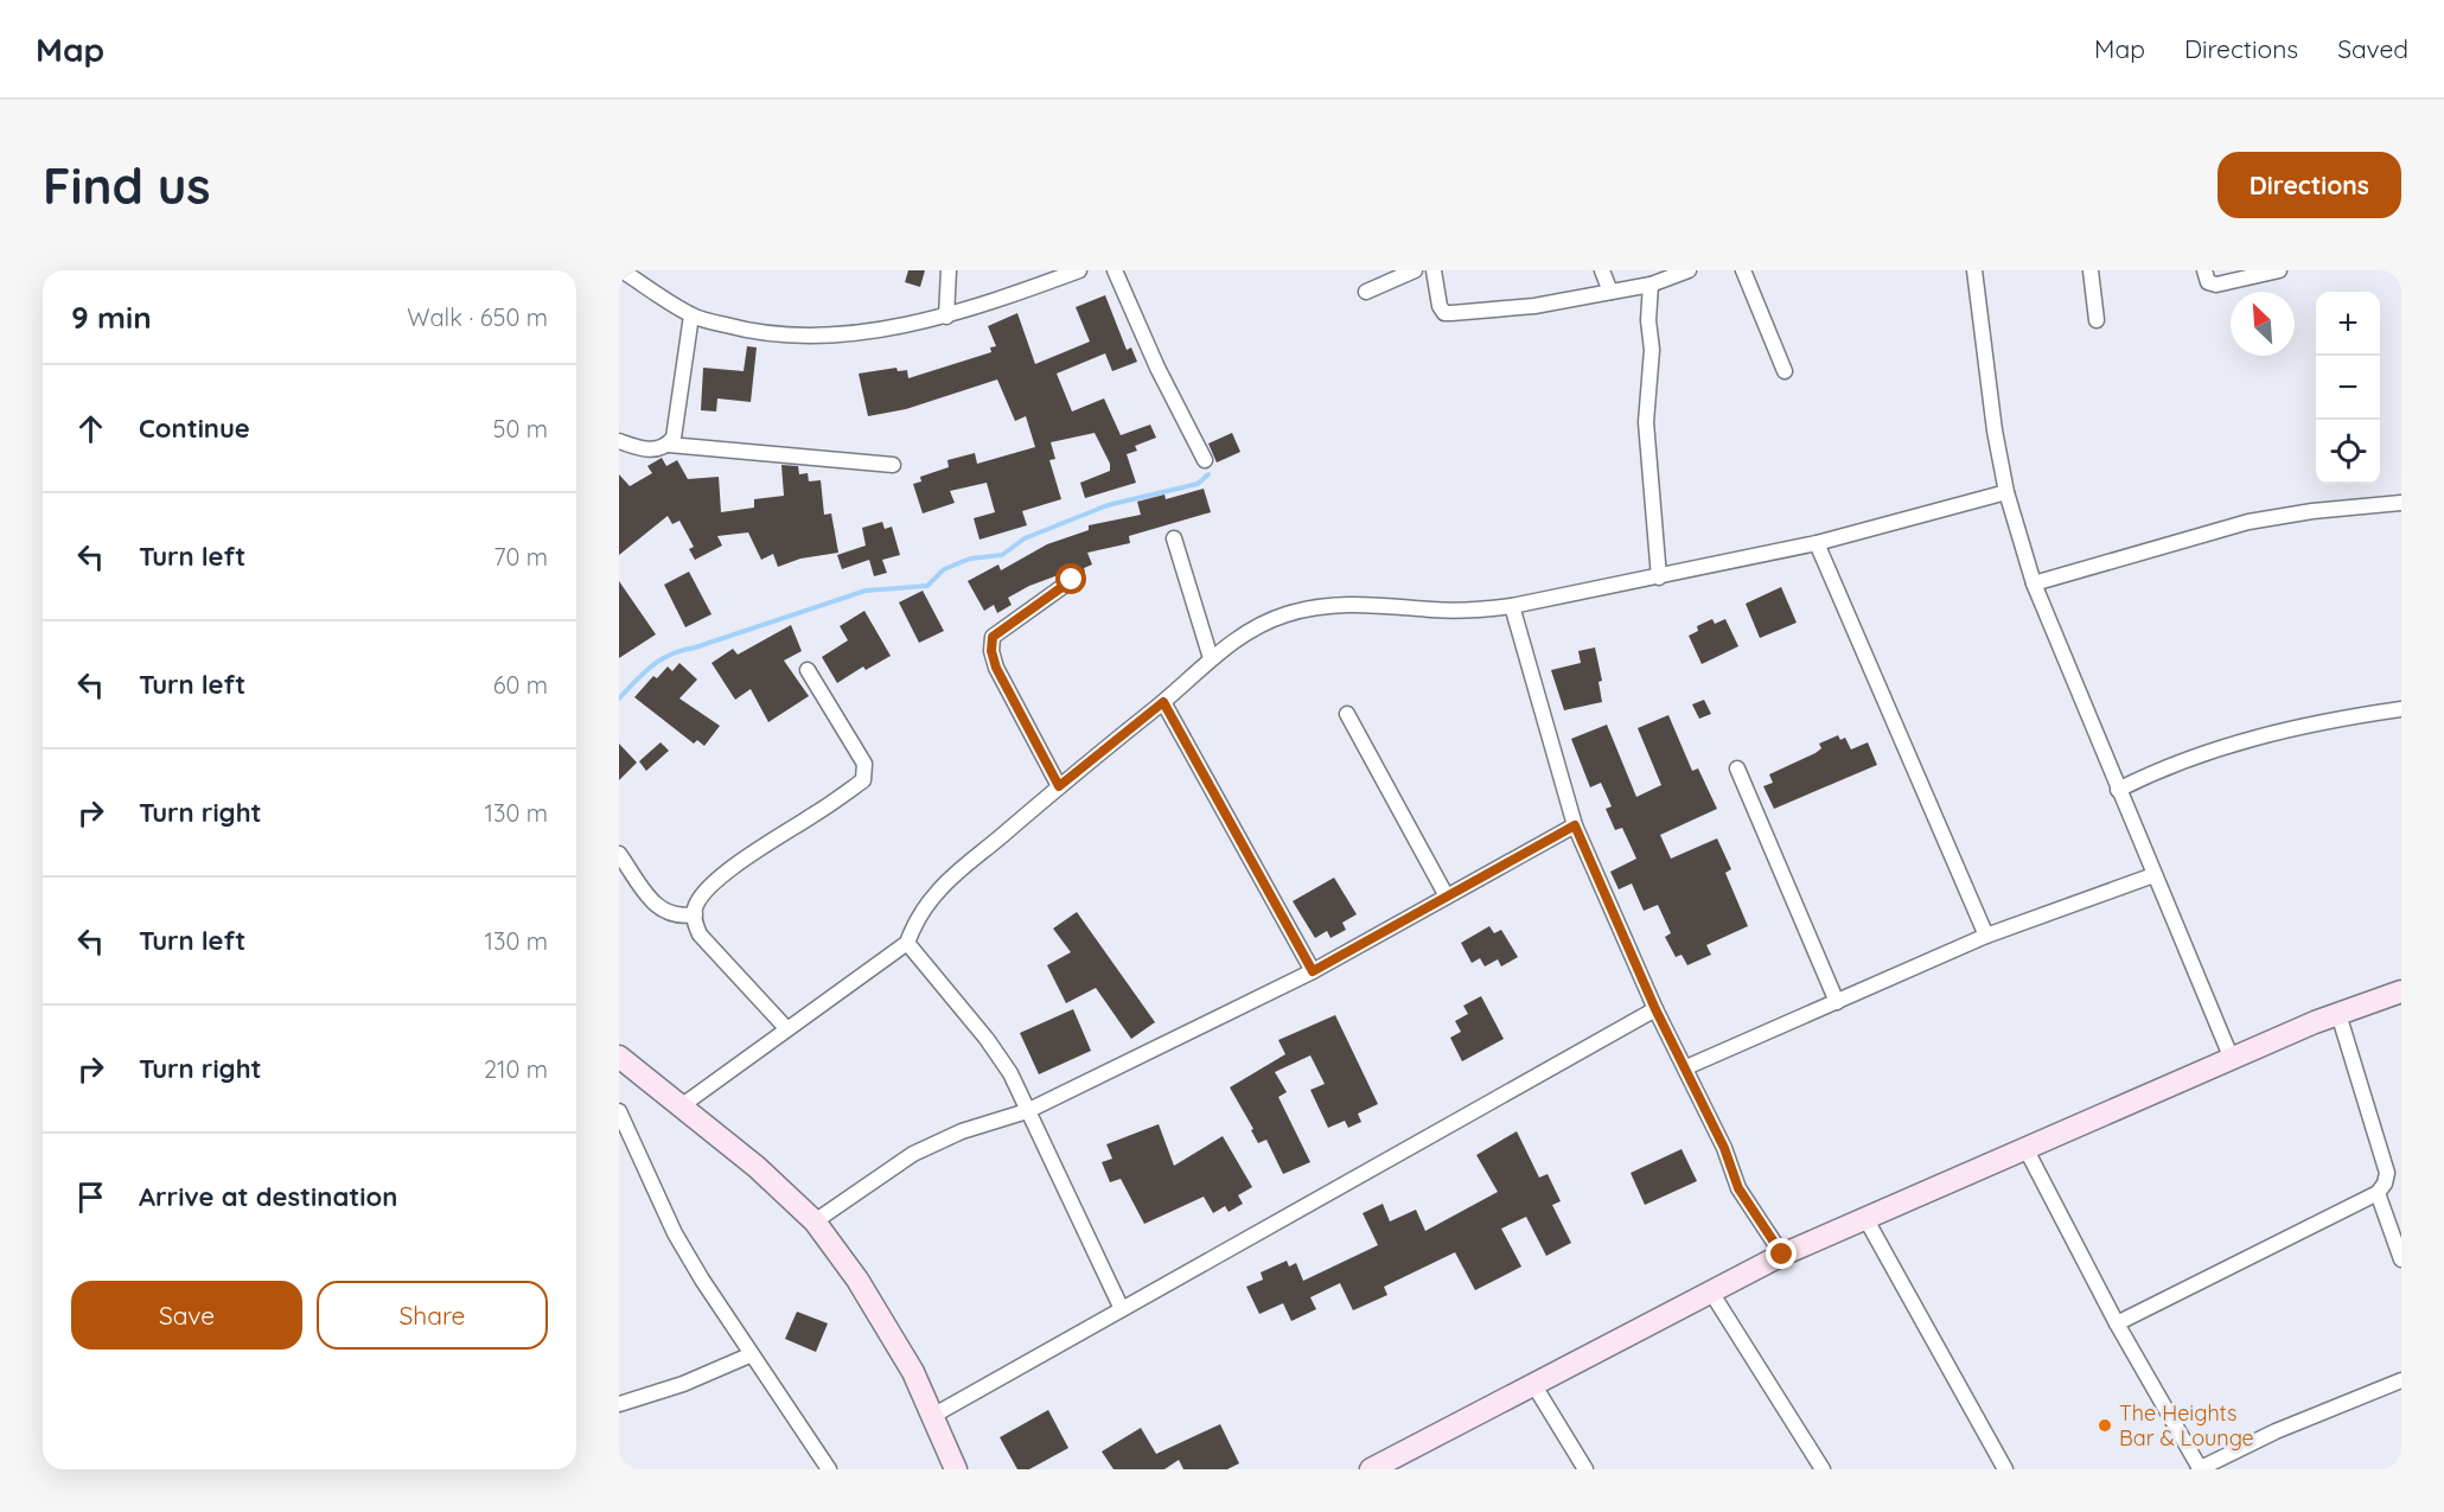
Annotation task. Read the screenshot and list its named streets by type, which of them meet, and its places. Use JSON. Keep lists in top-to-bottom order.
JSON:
{
  "places": ["The Heights Bar & Lounge"],
  "north": "top left",
  "page": {
    "header": "Map",
    "nav": ["Map", "Directions", "Saved"],
    "buttons": [
      "Directions",
      ["Save", "Share"]
    ],
    "title": "Find us",
    "heading": ["9 min", "Walk · 650 m"],
    "map_buttons": ["+", "−"],
    "list": [
      ["Continue", "50 m"],
      ["Turn left", "70 m"],
      ["Turn left", "60 m"],
      ["Turn right", "130 m"],
      ["Turn left", "130 m"],
      ["Turn right", "210 m"],
      "Arrive at destination"
    ]
  }
}
